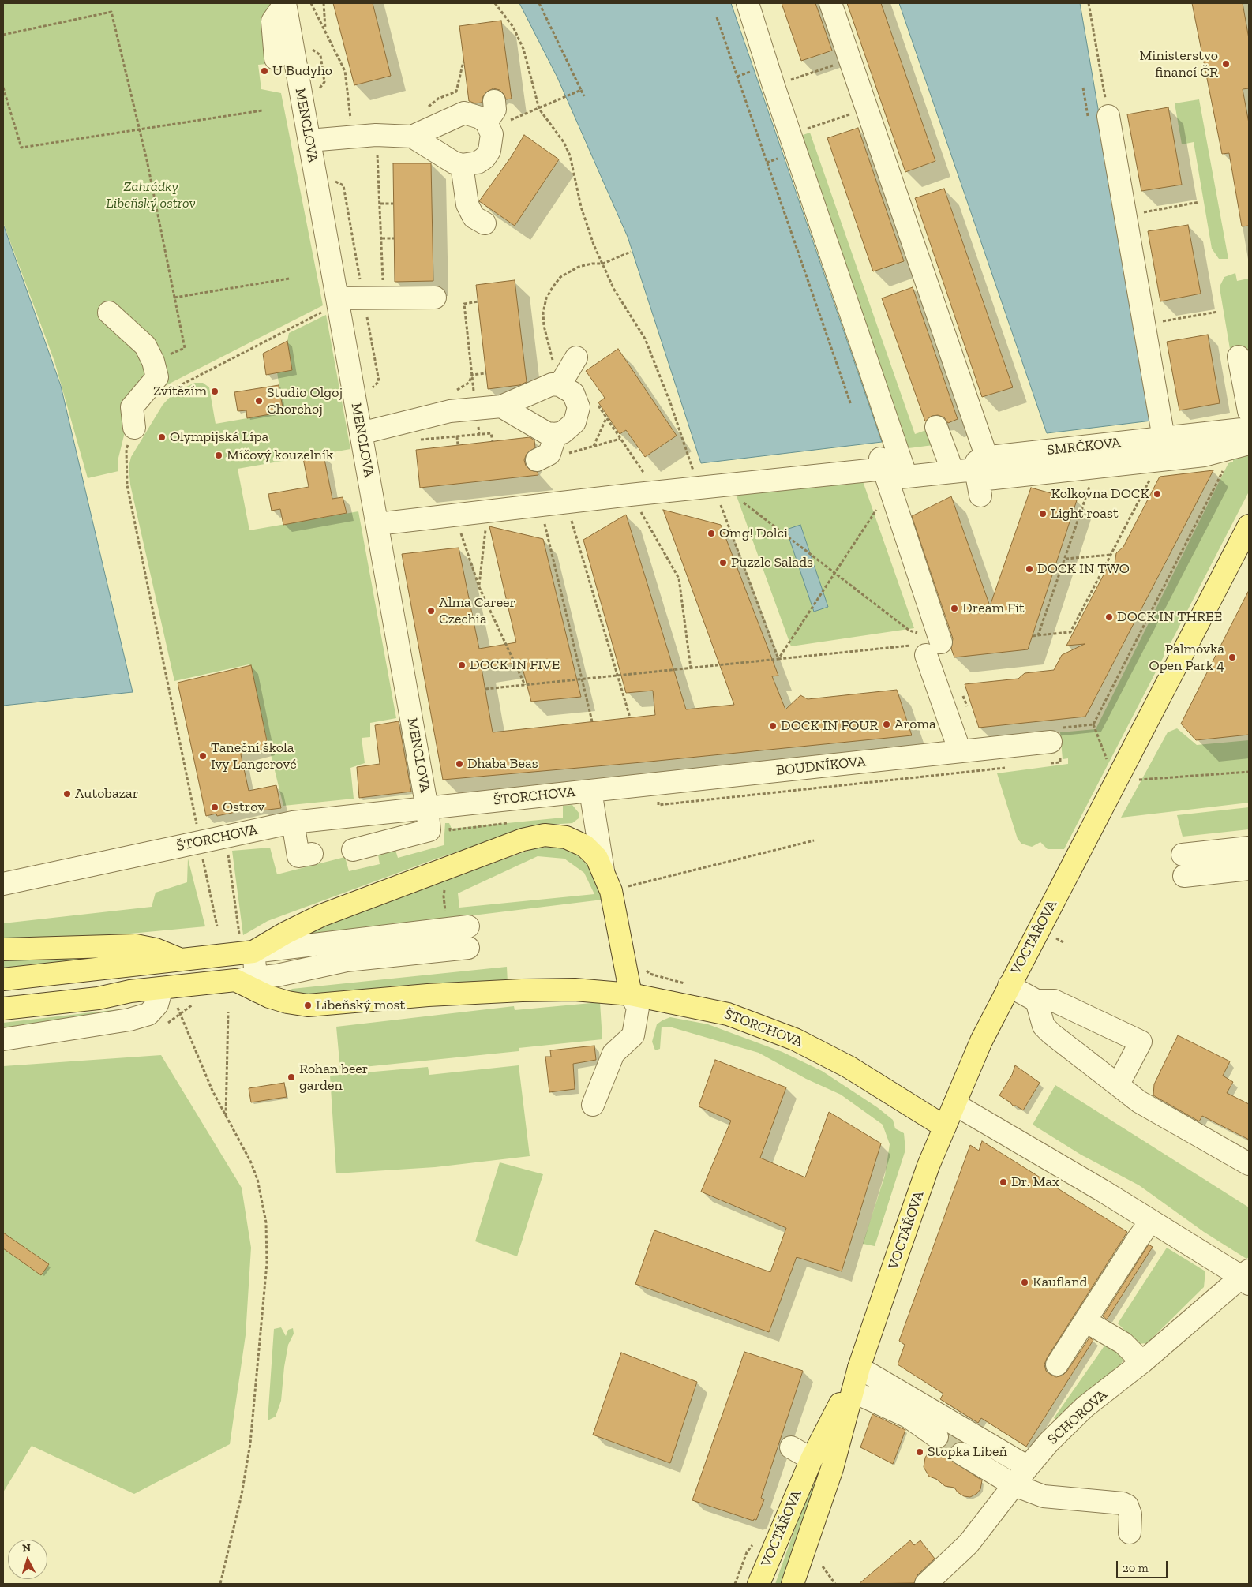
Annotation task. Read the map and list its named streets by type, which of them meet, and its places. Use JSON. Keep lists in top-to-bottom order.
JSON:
{
  "streets": {
    "main road": ["ŠTORCHOVA", "VOCTÁŘOVA"],
    "street": [
      "MENCLOVA",
      "SMRČKOVA",
      "BOUDNÍKOVA",
      "SCHOROVA"
    ]
  },
  "crossings": [
    ["MENCLOVA", "ŠTORCHOVA"],
    ["BOUDNÍKOVA", "ŠTORCHOVA"],
    ["ŠTORCHOVA", "VOCTÁŘOVA"]
  ],
  "parks": ["Zahrádky Libeňský ostrov"],
  "places": [
    "Ministerstvo financí ČR",
    "U Budyho",
    "Zvítězím",
    "Studio Olgoj Chorchoj",
    "Olympijská Lípa",
    "Míčový kouzelník",
    "Kolkovna DOCK",
    "Light roast",
    "Omg! Dolci",
    "Puzzle Salads",
    "DOCK IN TWO",
    "Dream Fit",
    "Alma Career Czechia",
    "DOCK IN THREE",
    "Palmovka Open Park 4",
    "DOCK IN FIVE",
    "Aroma",
    "DOCK IN FOUR",
    "Taneční škola Ivy Langerové",
    "Dhaba Beas",
    "Autobazar",
    "Ostrov",
    "Libeňský most",
    "Rohan beer garden",
    "Dr. Max",
    "Kaufland",
    "Stopka Libeň"
  ],
  "scale_bar": "20 m",
  "north": "top"
}
